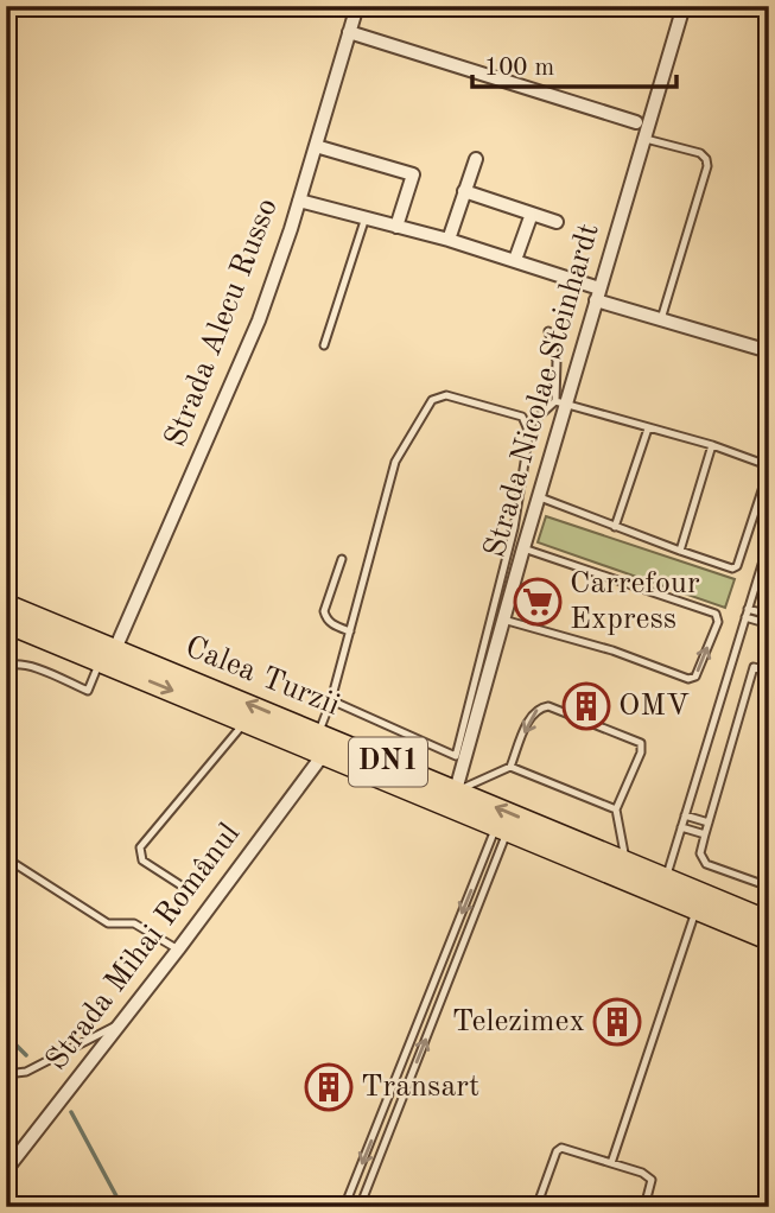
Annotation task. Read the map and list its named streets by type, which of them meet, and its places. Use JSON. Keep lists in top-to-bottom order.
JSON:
{
  "streets": {
    "main road": ["Calea Turzii", "DN1"],
    "street": ["Strada Alecu Russo", "Strada Nicolae Steinhardt", "Strada Mihai Românul"]
  },
  "crossings": [
    ["Strada Alecu Russo", "Calea Turzii"],
    ["Strada Nicolae Steinhardt", "Calea Turzii"],
    ["Calea Turzii", "Strada Mihai Românul"]
  ],
  "places": {
    "supermarket": ["Carrefour Express"],
    "building": ["OMV", "Telezimex", "Transart"]
  },
  "scale_bar": "100 m"
}
